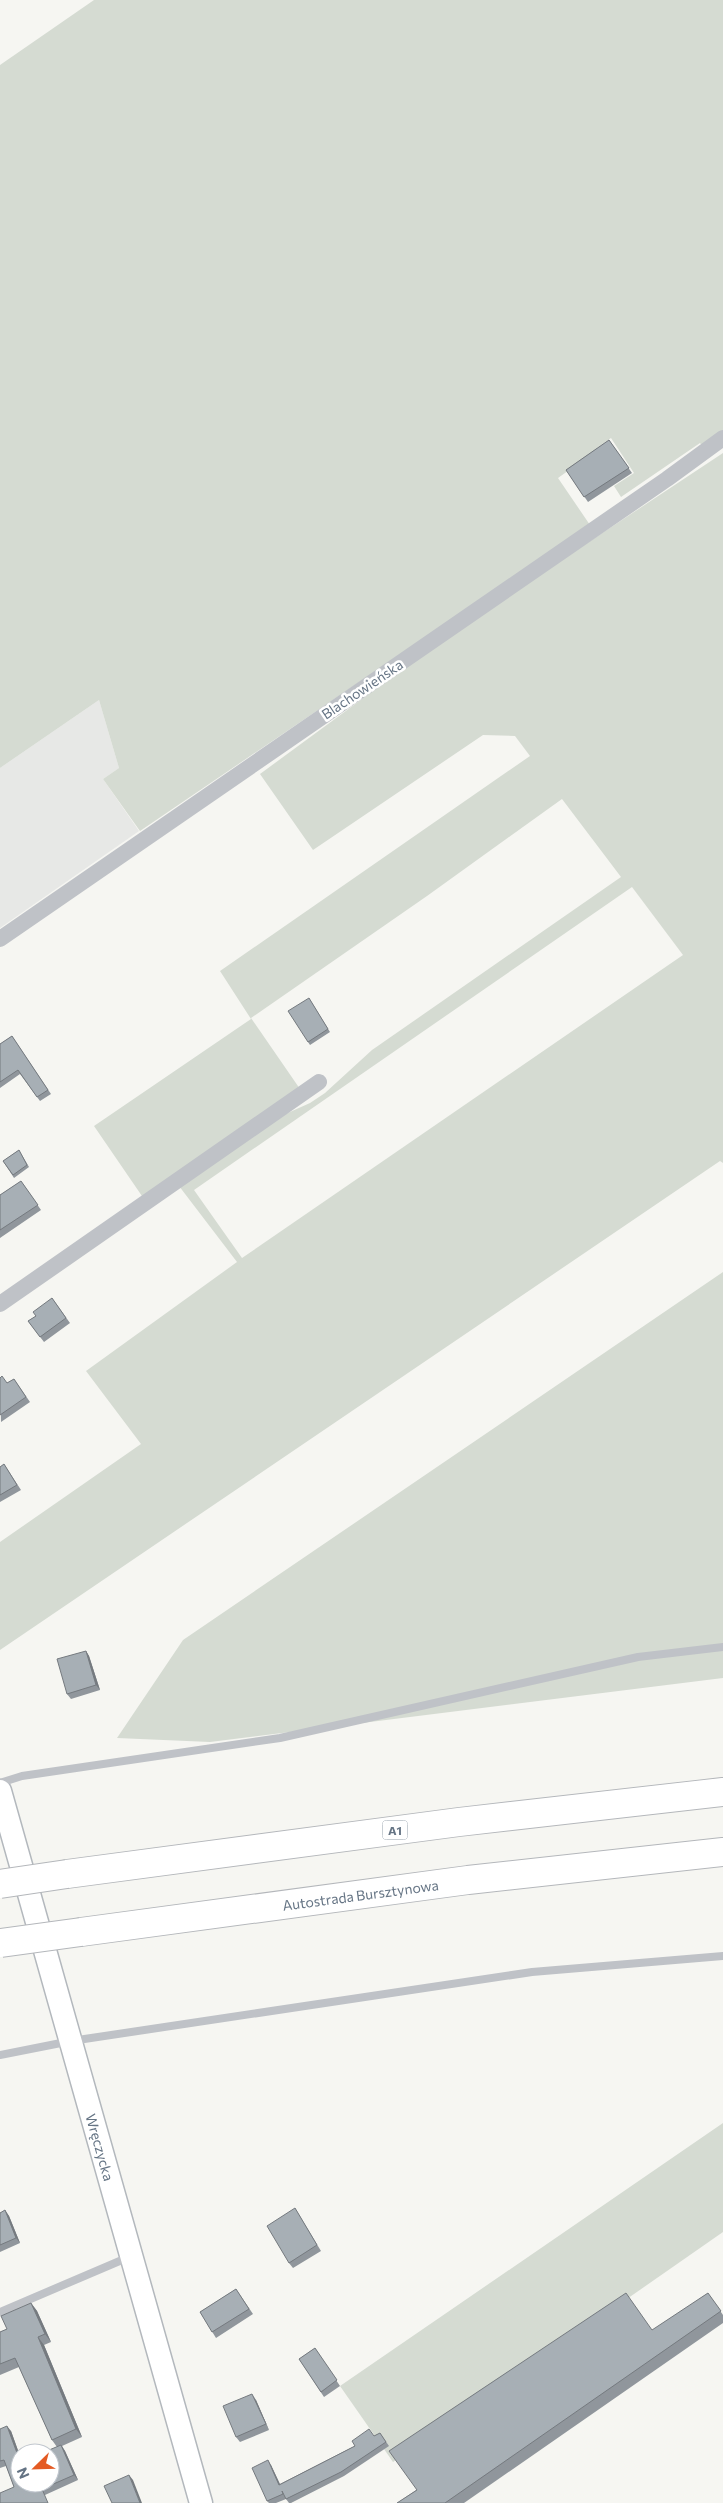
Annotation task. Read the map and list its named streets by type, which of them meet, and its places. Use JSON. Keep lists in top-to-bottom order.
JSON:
{
  "streets": {
    "highway": ["A1", "Autostrada Bursztynowa"],
    "main road": ["Wręczycka"],
    "street": ["Blachowieńska"]
  },
  "north": "bottom left"
}
